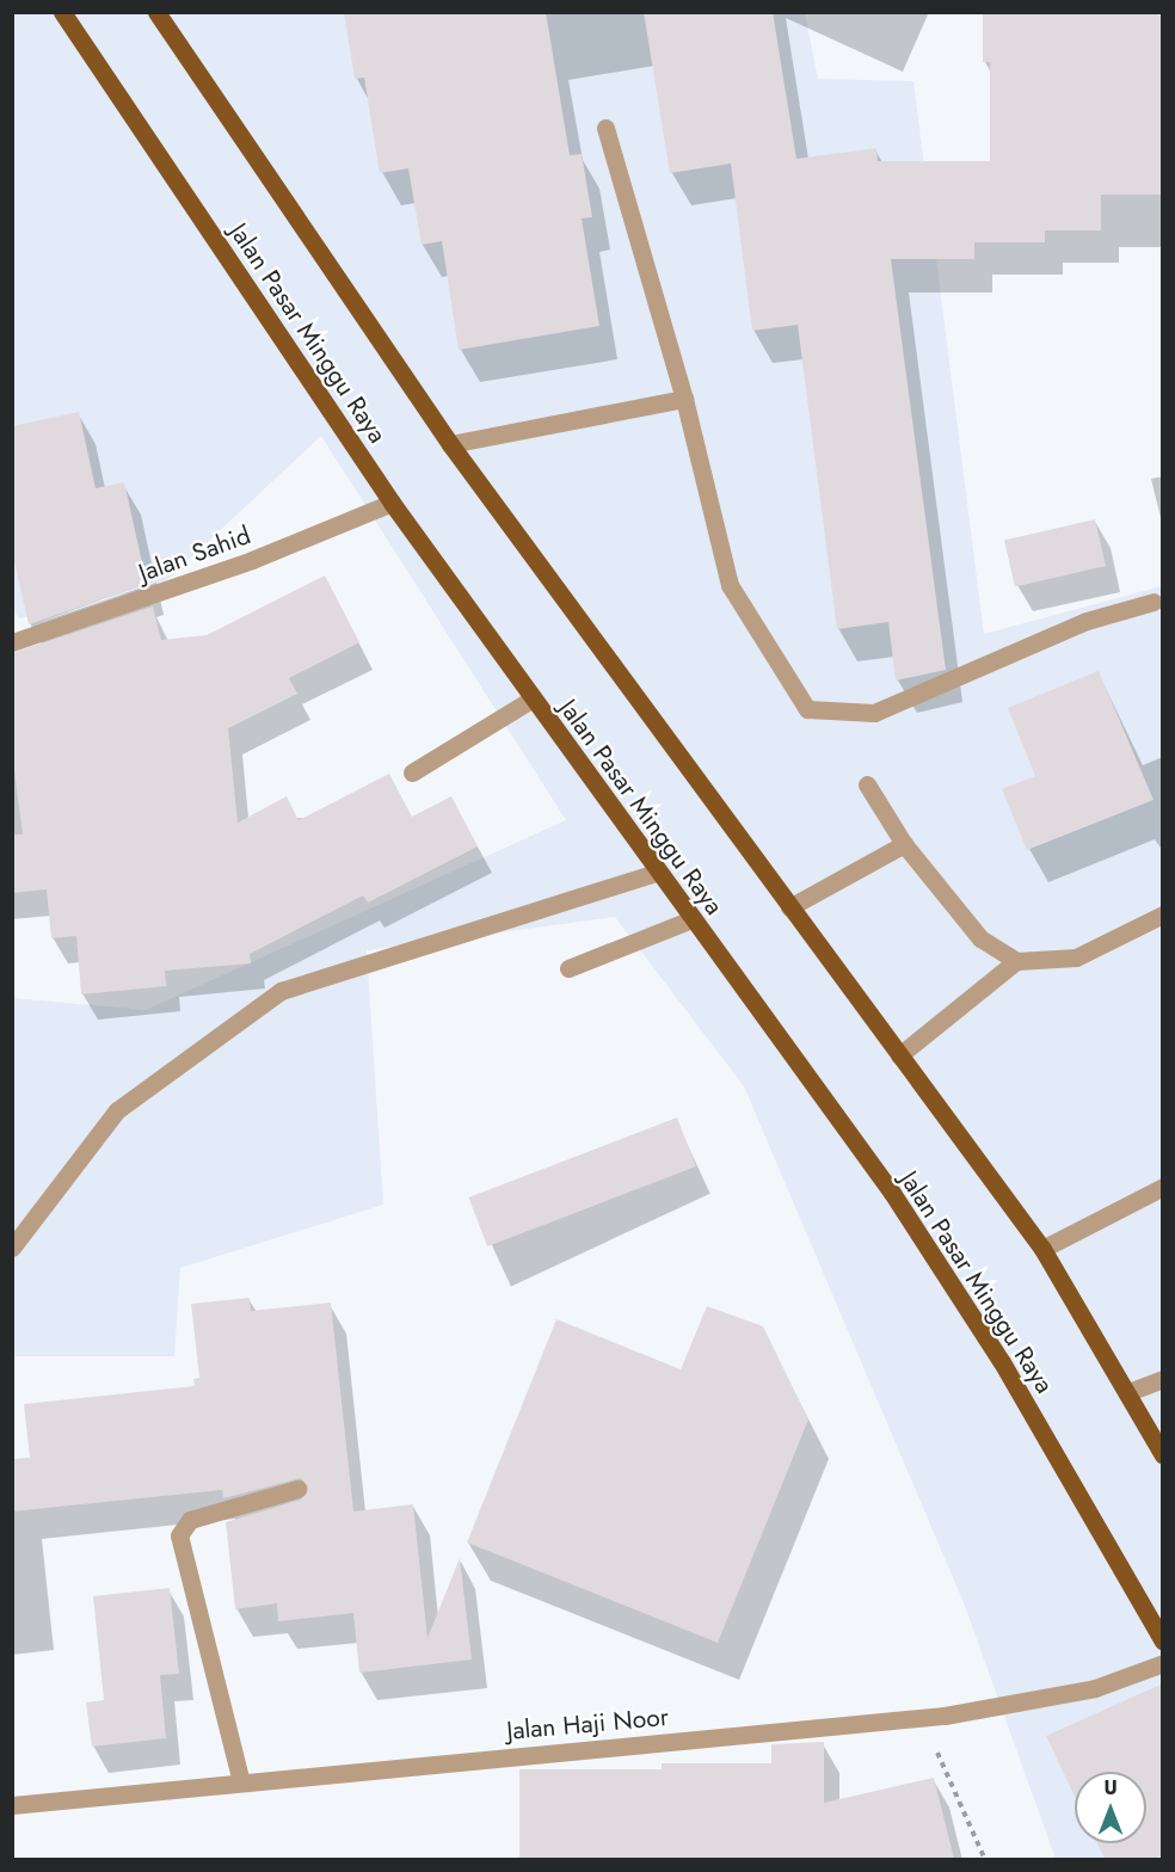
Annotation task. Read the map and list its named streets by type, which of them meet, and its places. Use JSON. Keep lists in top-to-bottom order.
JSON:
{
  "streets": {
    "main road": ["Jalan Pasar Minggu Raya"],
    "street": ["Jalan Sahid", "Jalan Haji Noor"]
  },
  "crossings": [
    ["Jalan Pasar Minggu Raya", "Jalan Sahid"]
  ],
  "north": "top"
}
